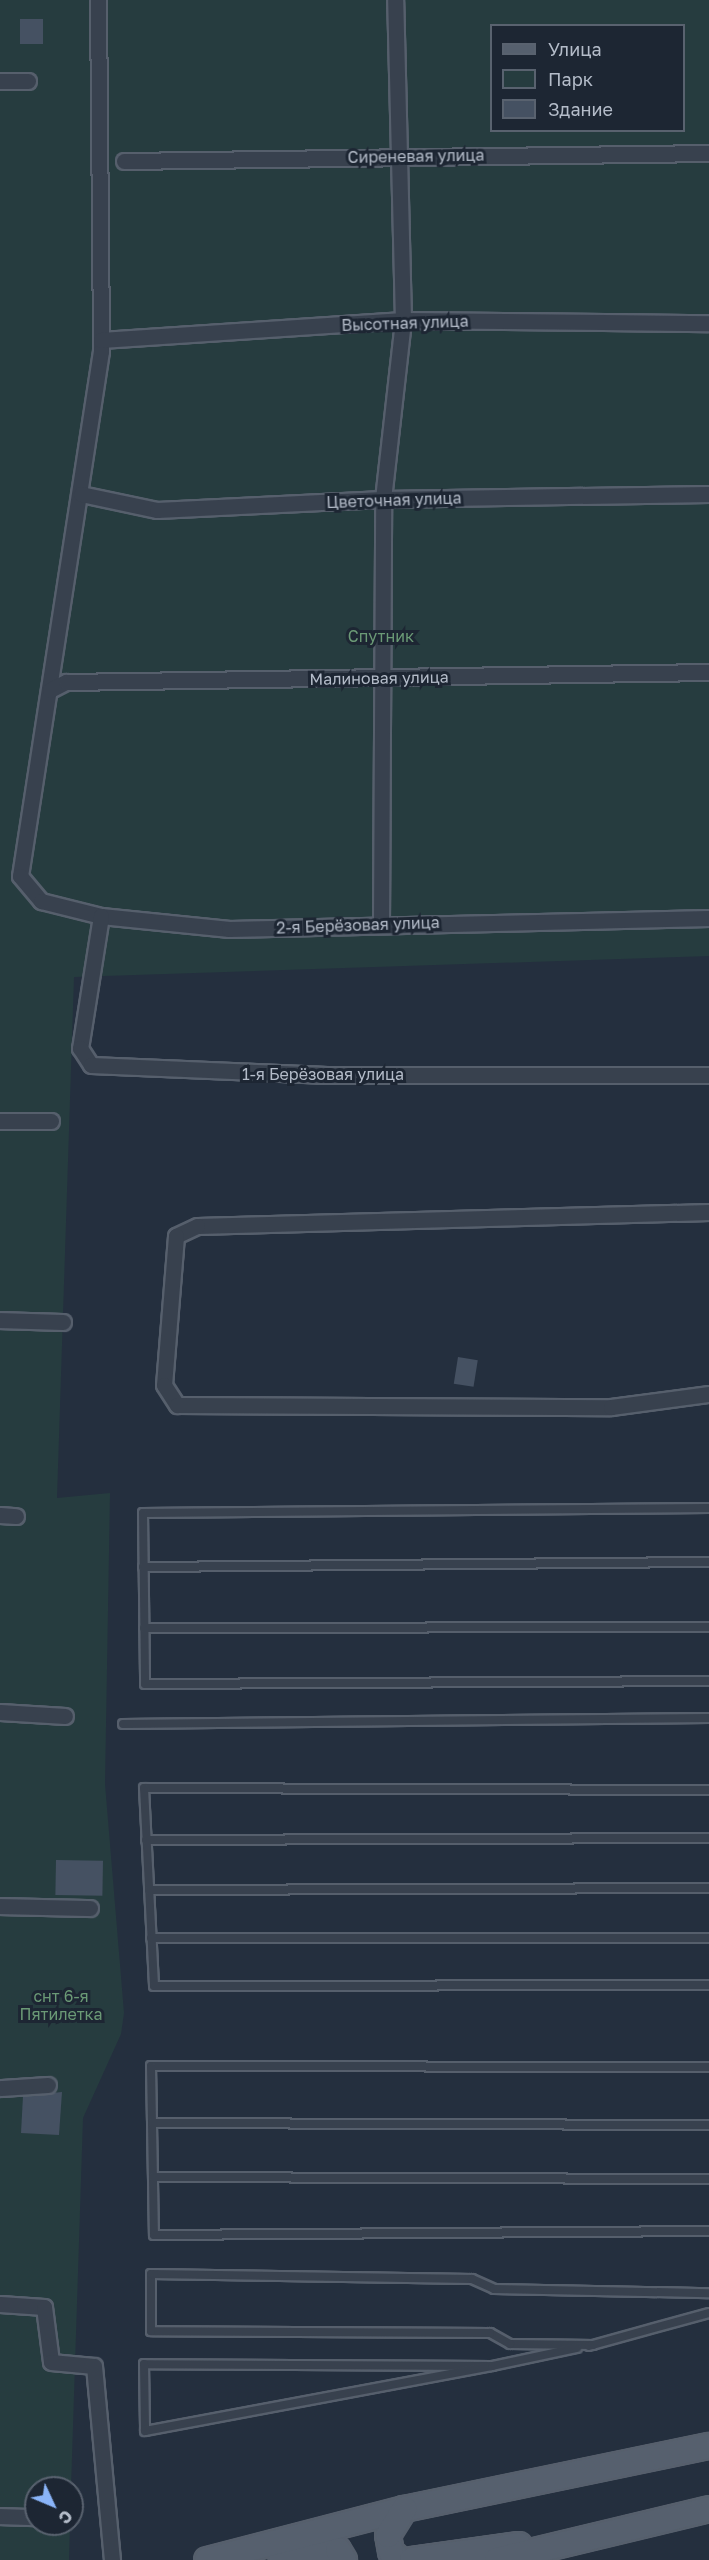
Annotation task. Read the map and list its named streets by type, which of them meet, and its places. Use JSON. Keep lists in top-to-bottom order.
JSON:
{
  "streets": {
    "street": [
      "Сиреневая улица",
      "Высотная улица",
      "Цветочная улица",
      "Малиновая улица",
      "2-я Берёзовая улица",
      "1-я Берёзовая улица"
    ]
  },
  "crossings": [
    ["Малиновая улица", "2-я Берёзовая улица"],
    ["2-я Берёзовая улица", "1-я Берёзовая улица"]
  ],
  "parks": ["Спутник", "снт 6-я Пятилетка"],
  "legend": ["Улица", "Парк", "Здание"],
  "north": "bottom right"
}
